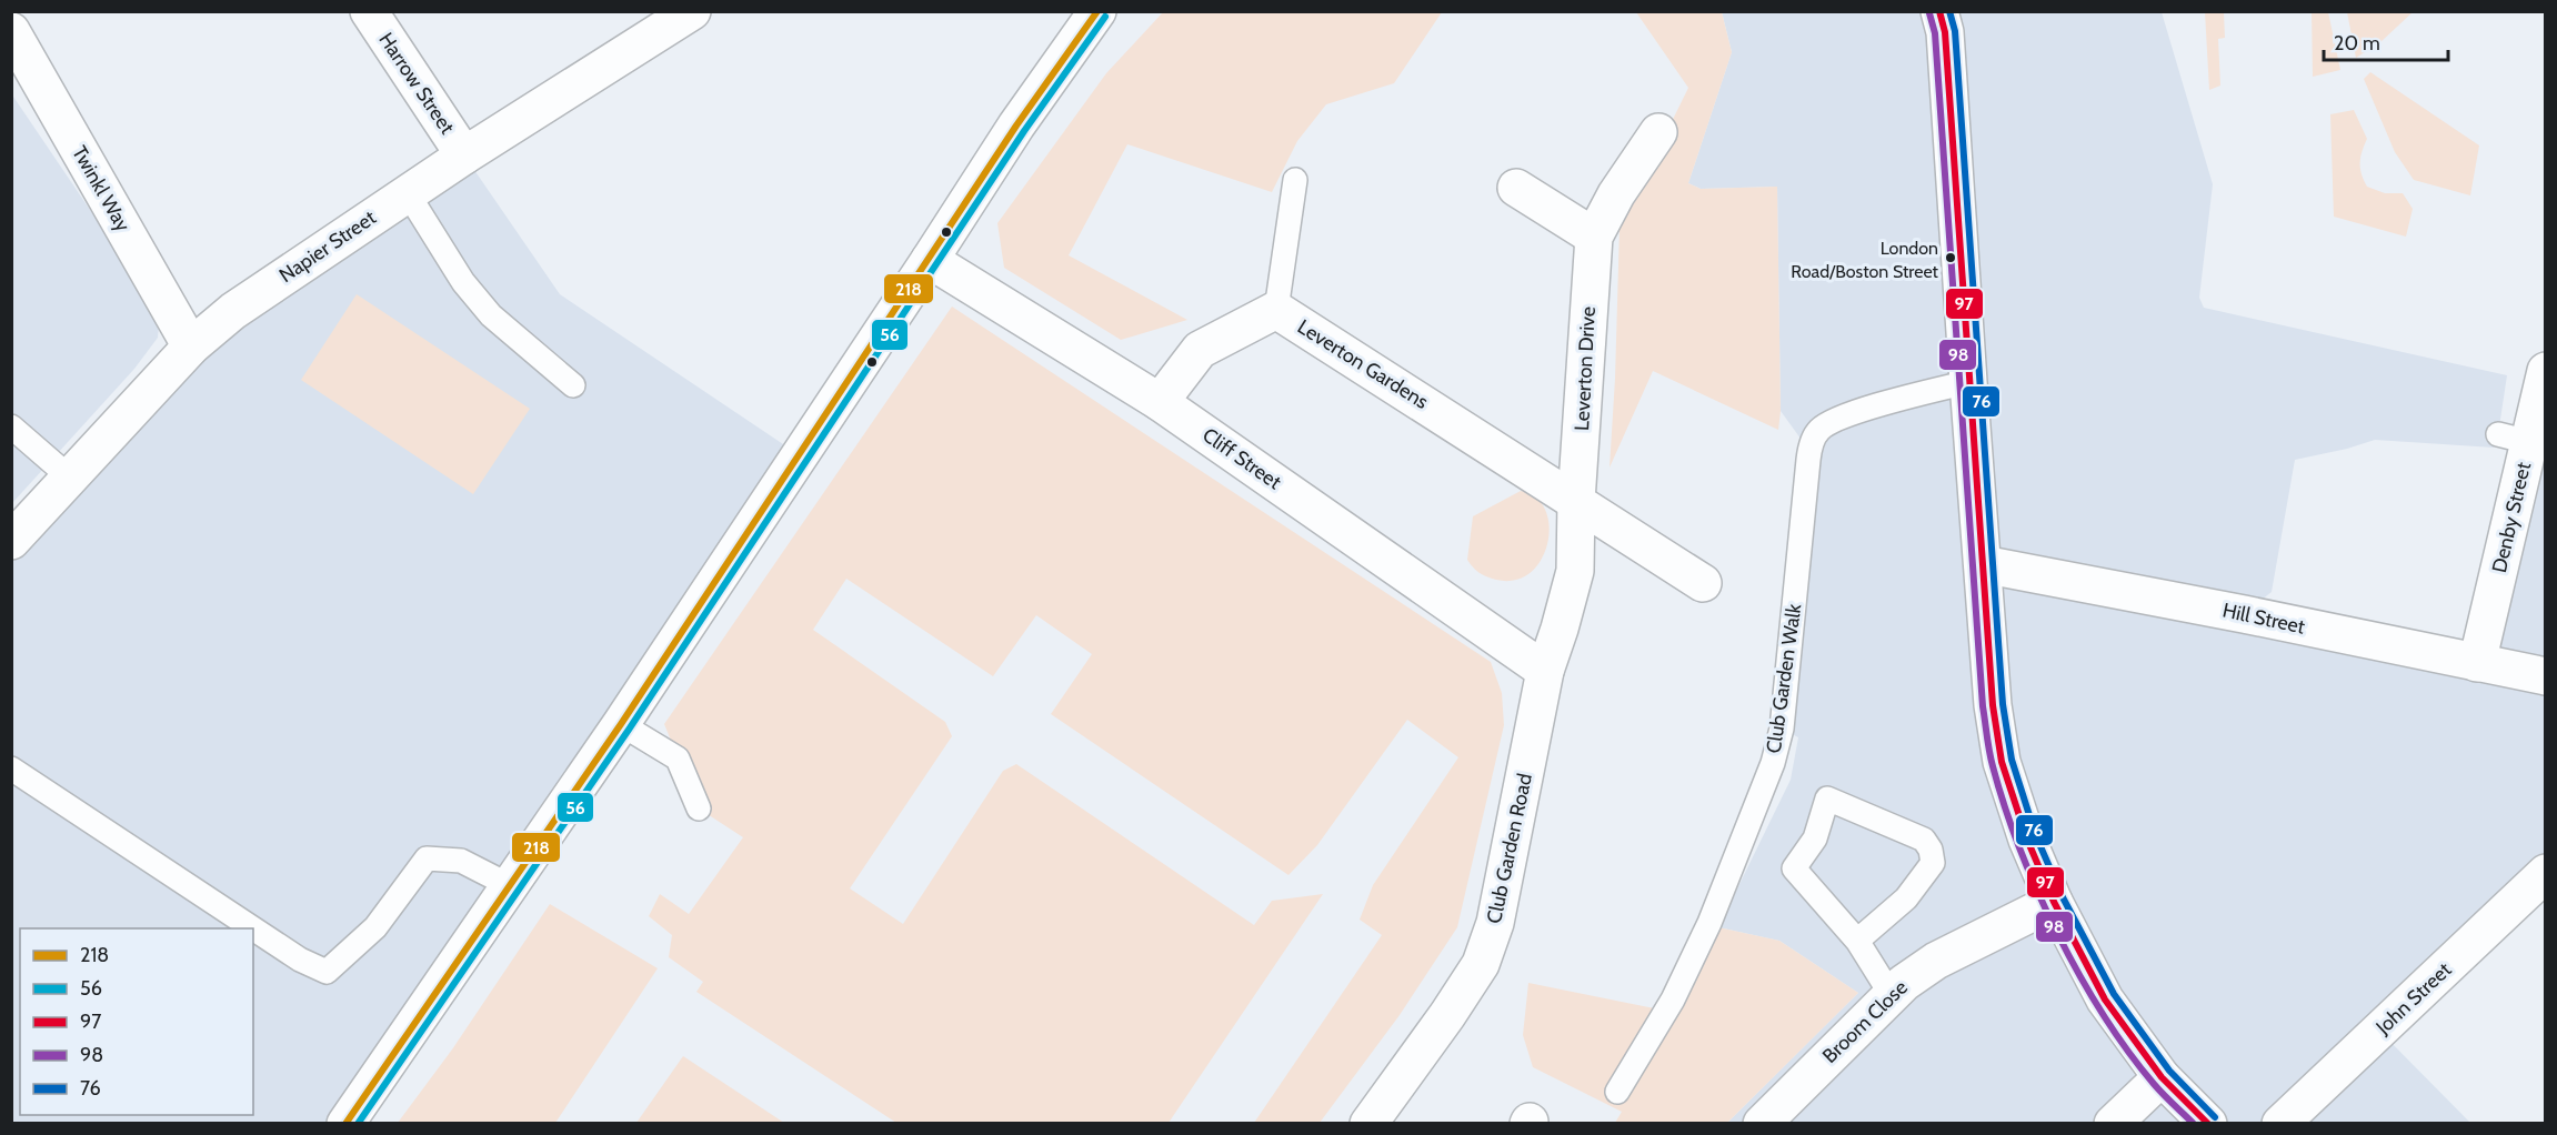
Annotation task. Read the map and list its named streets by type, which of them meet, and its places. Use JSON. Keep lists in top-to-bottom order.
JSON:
{
  "streets": {
    "street": [
      "Harrow Street",
      "Twinkl Way",
      "Napier Street",
      "Leverton Gardens",
      "Leverton Drive",
      "Cliff Street",
      "Denby Street",
      "Hill Street",
      "Club Garden Road",
      "John Street",
      "Broom Close"
    ],
    "lane": ["Club Garden Walk"]
  },
  "crossings": [
    ["Harrow Street", "Napier Street"],
    ["Twinkl Way", "Napier Street"],
    ["Leverton Gardens", "Leverton Drive"],
    ["Leverton Gardens", "Cliff Street"],
    ["Cliff Street", "Club Garden Road"],
    ["Denby Street", "Hill Street"]
  ],
  "places": ["London Road/Boston Street"],
  "lines": [
    "transit line 218",
    "transit line 97",
    "transit line 76",
    "transit line 98",
    "transit line 56"
  ],
  "legend": [
    "218",
    "56",
    "97",
    "98",
    "76"
  ],
  "scale_bar": "20 m"
}
